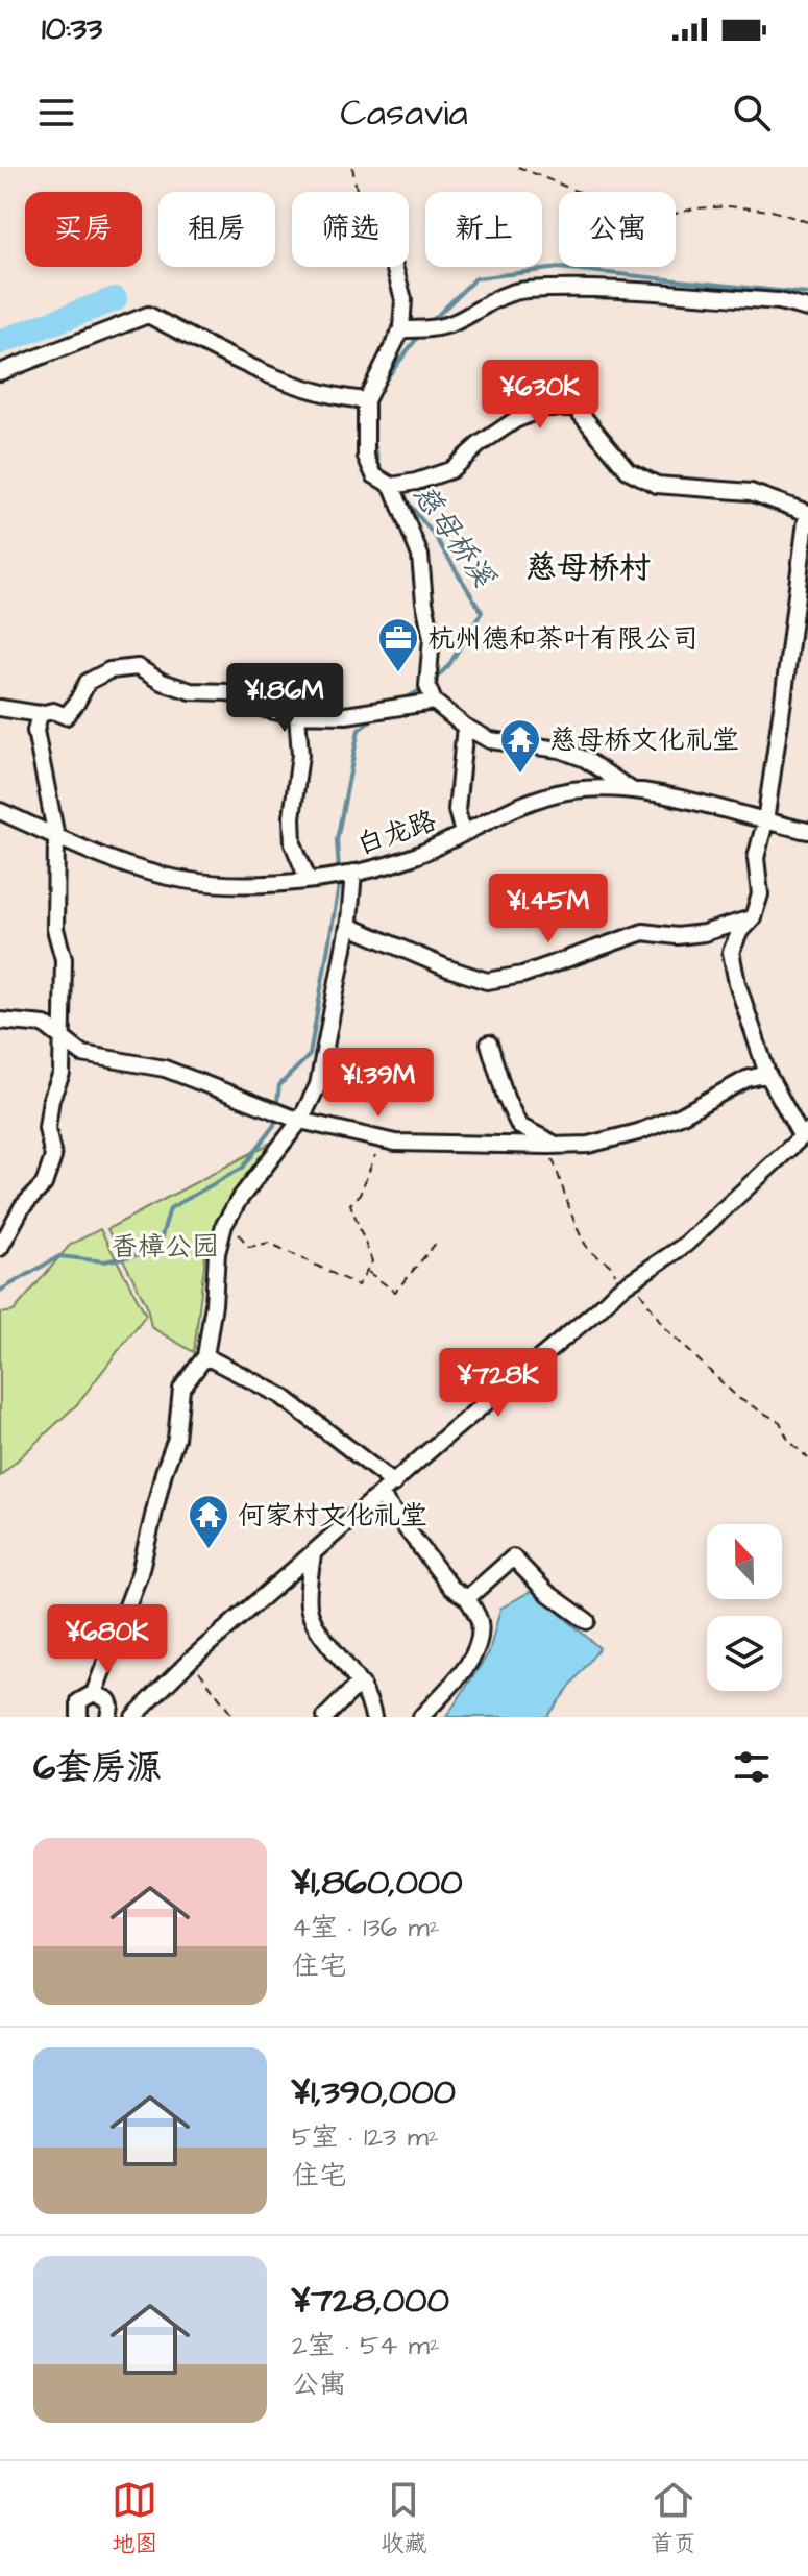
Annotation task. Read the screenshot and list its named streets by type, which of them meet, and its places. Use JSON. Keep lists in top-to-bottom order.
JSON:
{
  "streets": {
    "street": ["白龙路"]
  },
  "districts": ["慈母桥村"],
  "water": ["慈母桥溪"],
  "parks": ["香樟公园"],
  "places": {
    "office": ["杭州德和茶叶有限公司"],
    "temple": ["慈母桥文化礼堂", "何家村文化礼堂"]
  },
  "north": "top",
  "page": {
    "status": "10:33",
    "header": "Casavia",
    "chip": [
      "买房",
      "租房",
      "筛选",
      "新上",
      "公寓"
    ],
    "price": [
      "¥630K",
      "¥1.86M",
      "¥1.45M",
      "¥1.39M",
      "¥728K",
      "¥680K"
    ],
    "heading": "6套房源",
    "list": [
      {
        "name": "¥1,860,000",
        "note": "4室 · 136 m² · 住宅"
      },
      {
        "name": "¥1,390,000",
        "note": "5室 · 123 m² · 住宅"
      },
      {
        "name": "¥728,000",
        "note": "2室 · 54 m² · 公寓"
      }
    ],
    "tabs": ["地图", "收藏", "首页"]
  }
}
